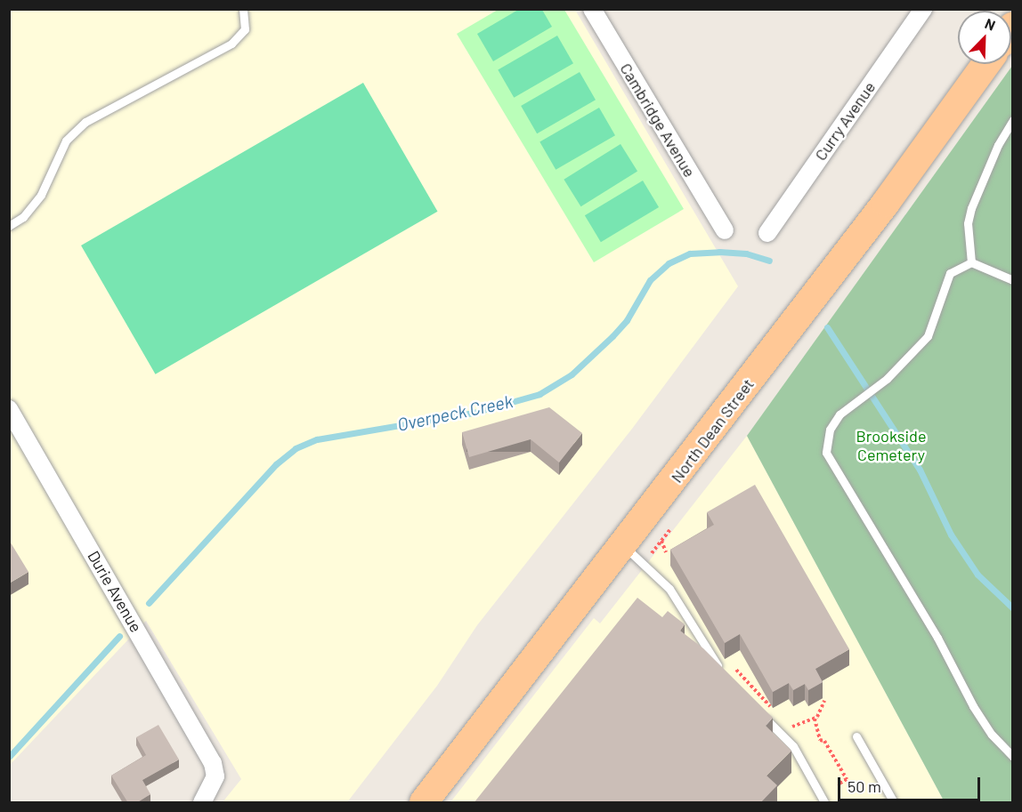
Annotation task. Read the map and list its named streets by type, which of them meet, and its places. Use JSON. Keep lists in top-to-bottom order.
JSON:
{
  "streets": {
    "main road": ["North Dean Street"],
    "street": ["Cambridge Avenue", "Curry Avenue", "Durie Avenue"]
  },
  "water": ["Overpeck Creek"],
  "parks": ["Brookside Cemetery"],
  "scale_bar": "50 m",
  "north": "top right"
}
